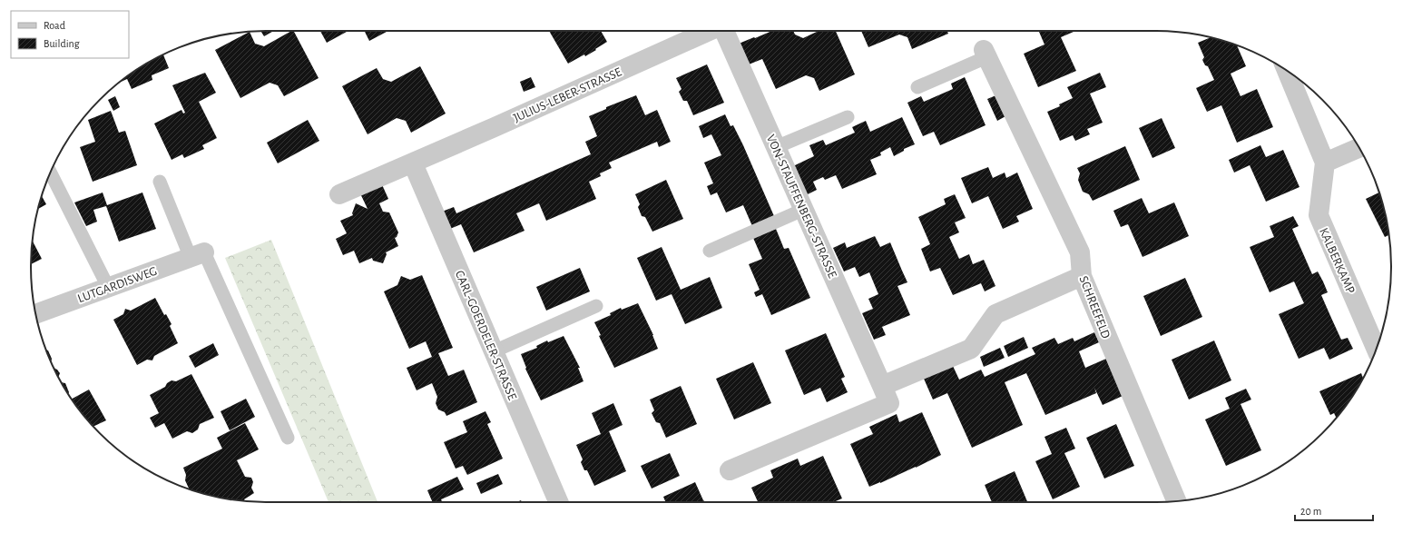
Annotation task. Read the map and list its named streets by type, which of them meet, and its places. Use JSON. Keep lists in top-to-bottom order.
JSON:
{
  "streets": {
    "street": [
      "JULIUS-LEBER-STRASSE",
      "VON-STAUFFENBERG-STRASSE",
      "KALBERKAMP",
      "LUTGARDISWEG",
      "SCHREEFELD",
      "CARL-GOERDELER-STRASSE"
    ]
  },
  "crossings": [
    ["JULIUS-LEBER-STRASSE", "CARL-GOERDELER-STRASSE"]
  ],
  "legend": ["Road", "Building"],
  "scale_bar": "20 m"
}
